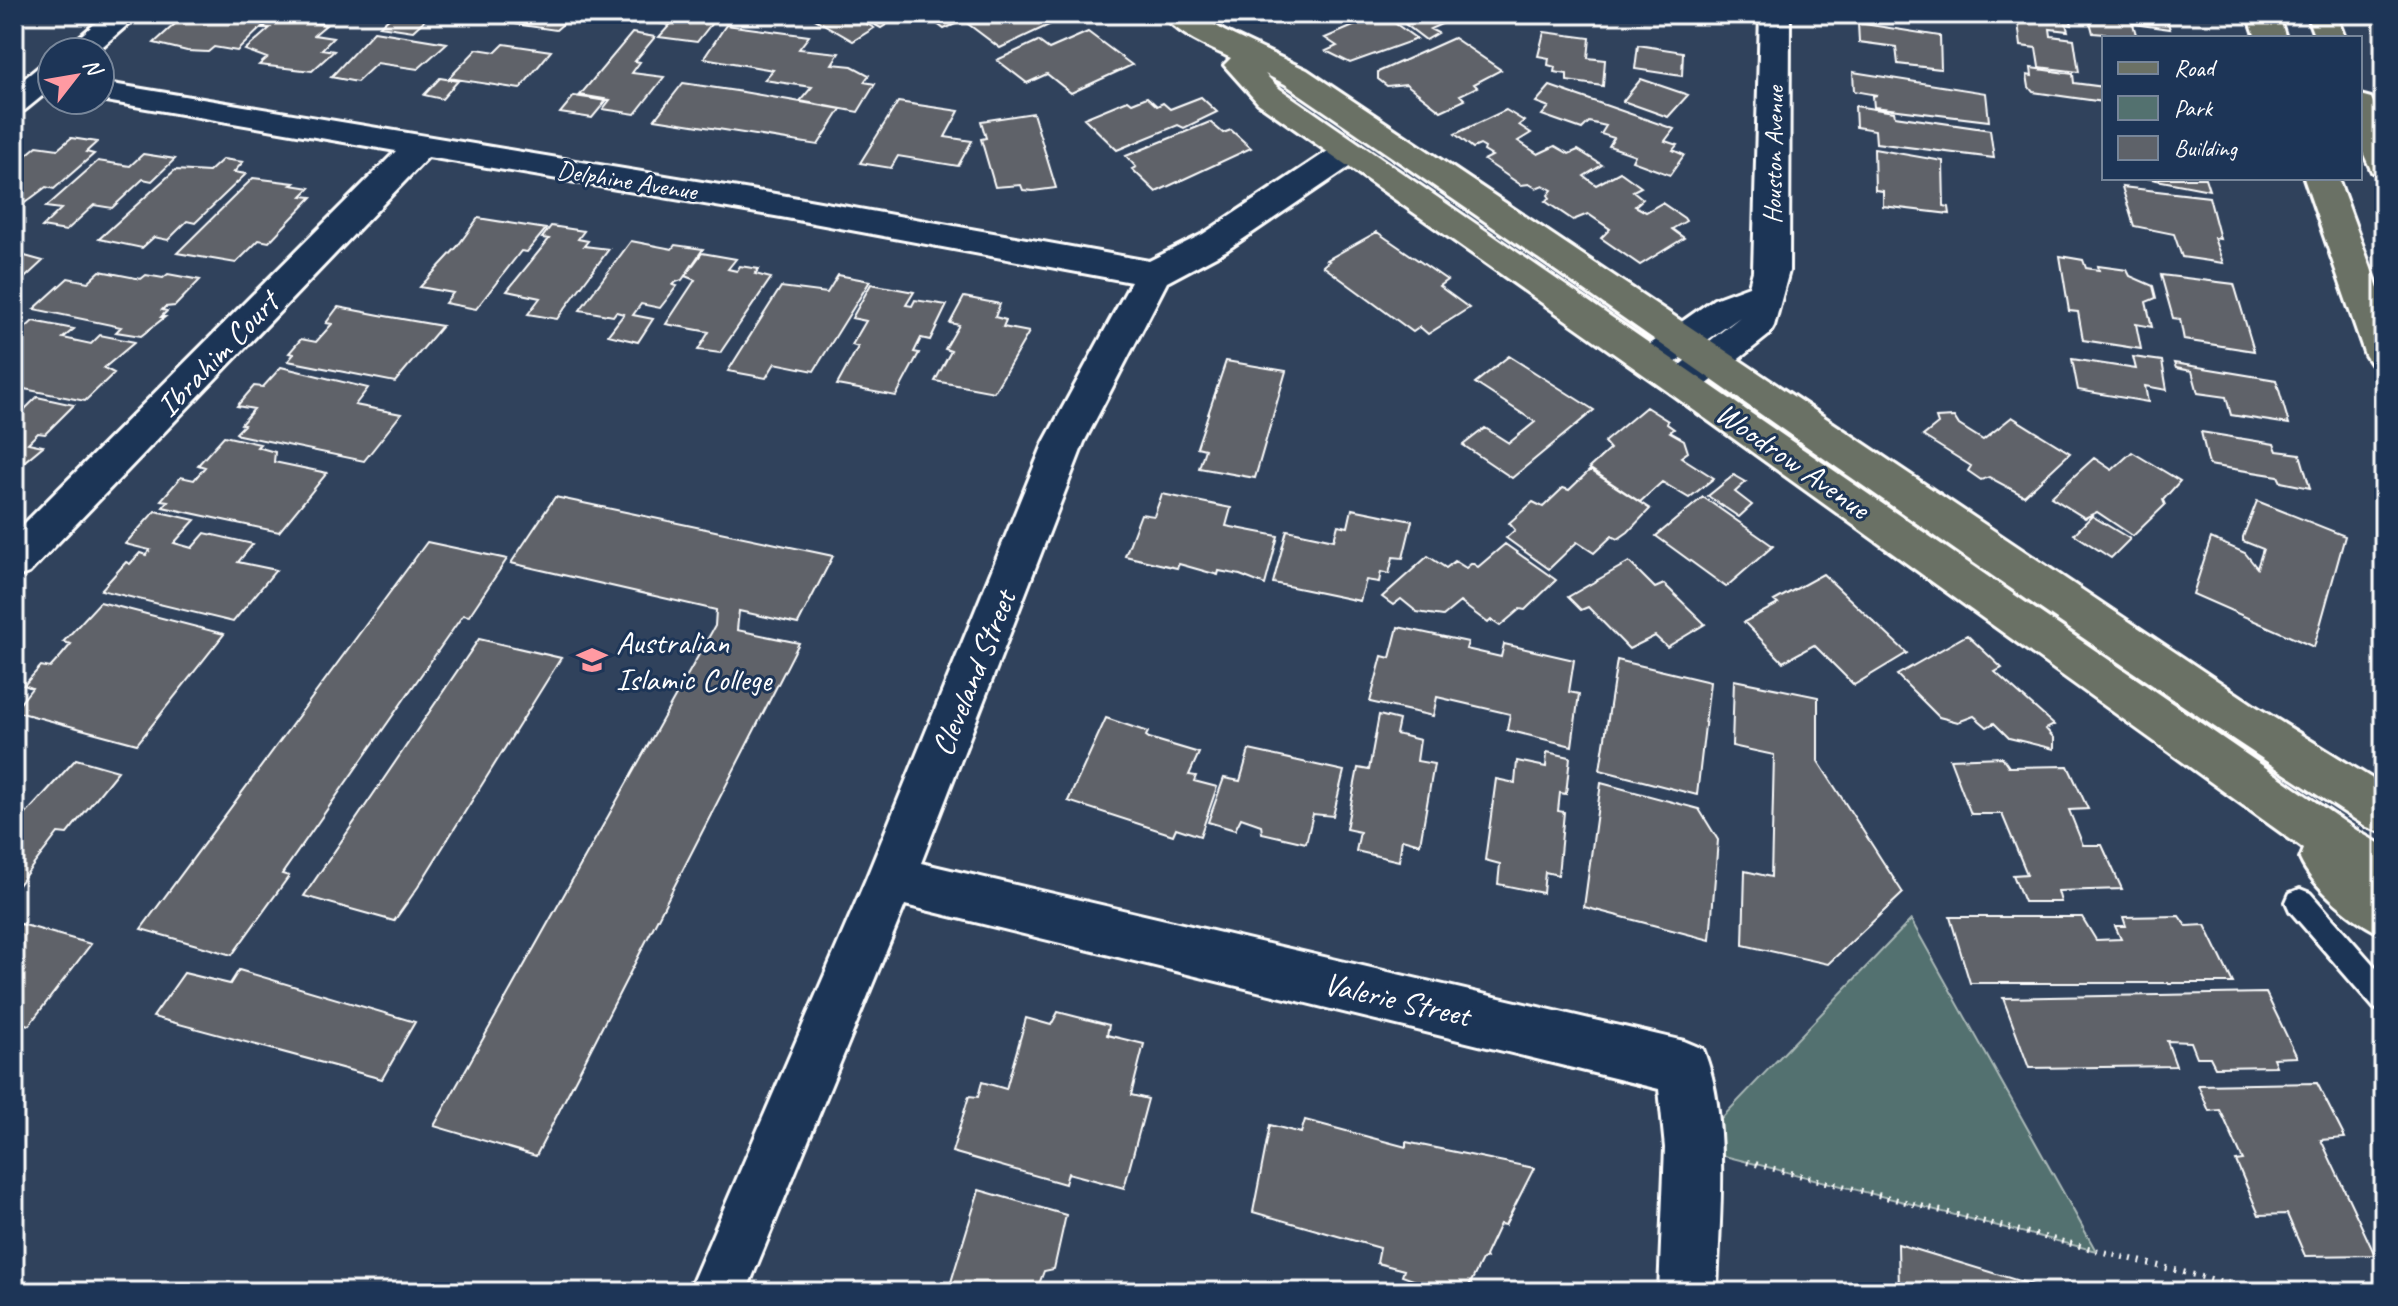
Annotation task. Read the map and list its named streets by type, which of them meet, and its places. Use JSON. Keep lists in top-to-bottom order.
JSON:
{
  "streets": {
    "main road": ["Woodrow Avenue"],
    "street": [
      "Houston Avenue",
      "Delphine Avenue",
      "Ibrahim Court",
      "Cleveland Street",
      "Valerie Street"
    ]
  },
  "crossings": [
    ["Houston Avenue", "Woodrow Avenue"],
    ["Delphine Avenue", "Ibrahim Court"],
    ["Delphine Avenue", "Cleveland Street"],
    ["Cleveland Street", "Valerie Street"]
  ],
  "places": {
    "school or university": ["Australian Islamic College"]
  },
  "legend": ["Road", "Park", "Building"],
  "north": "top right"
}
